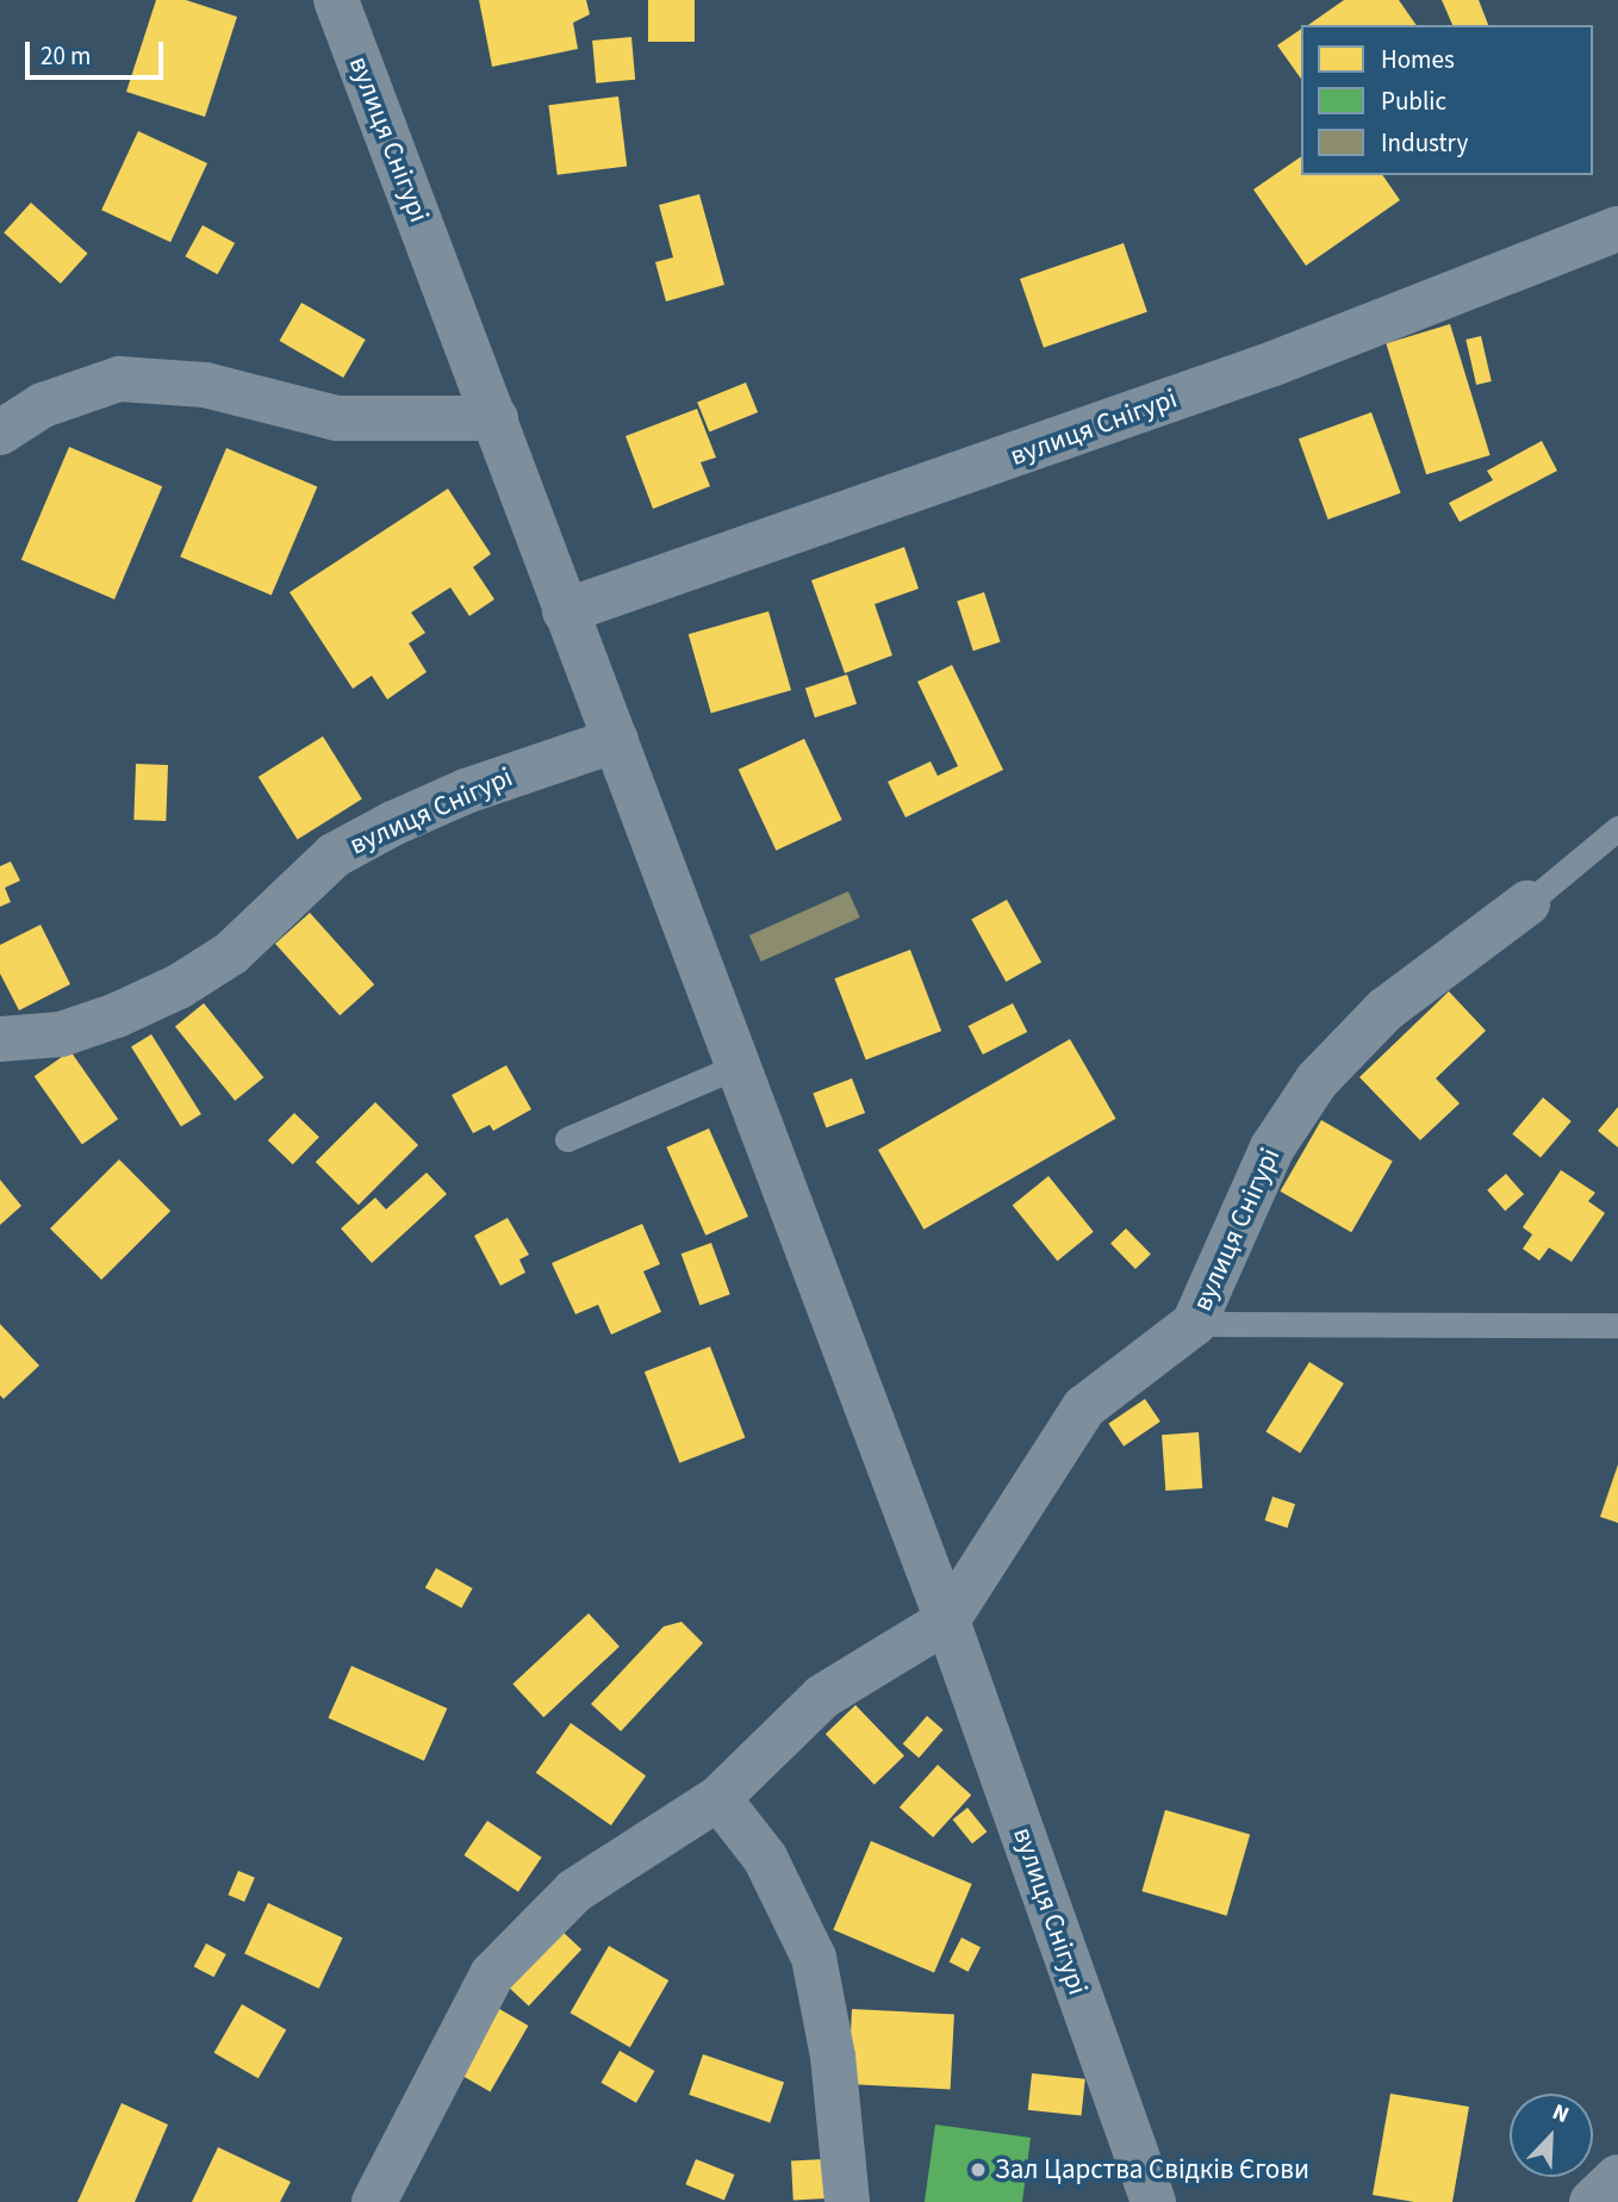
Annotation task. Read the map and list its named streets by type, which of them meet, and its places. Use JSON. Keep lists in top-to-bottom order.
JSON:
{
  "streets": {
    "street": ["вулиця Снігурі"]
  },
  "places": ["Зал Царства Свідків Єгови"],
  "legend": ["Homes", "Public", "Industry"],
  "scale_bar": "20 m",
  "north": "top right"
}
